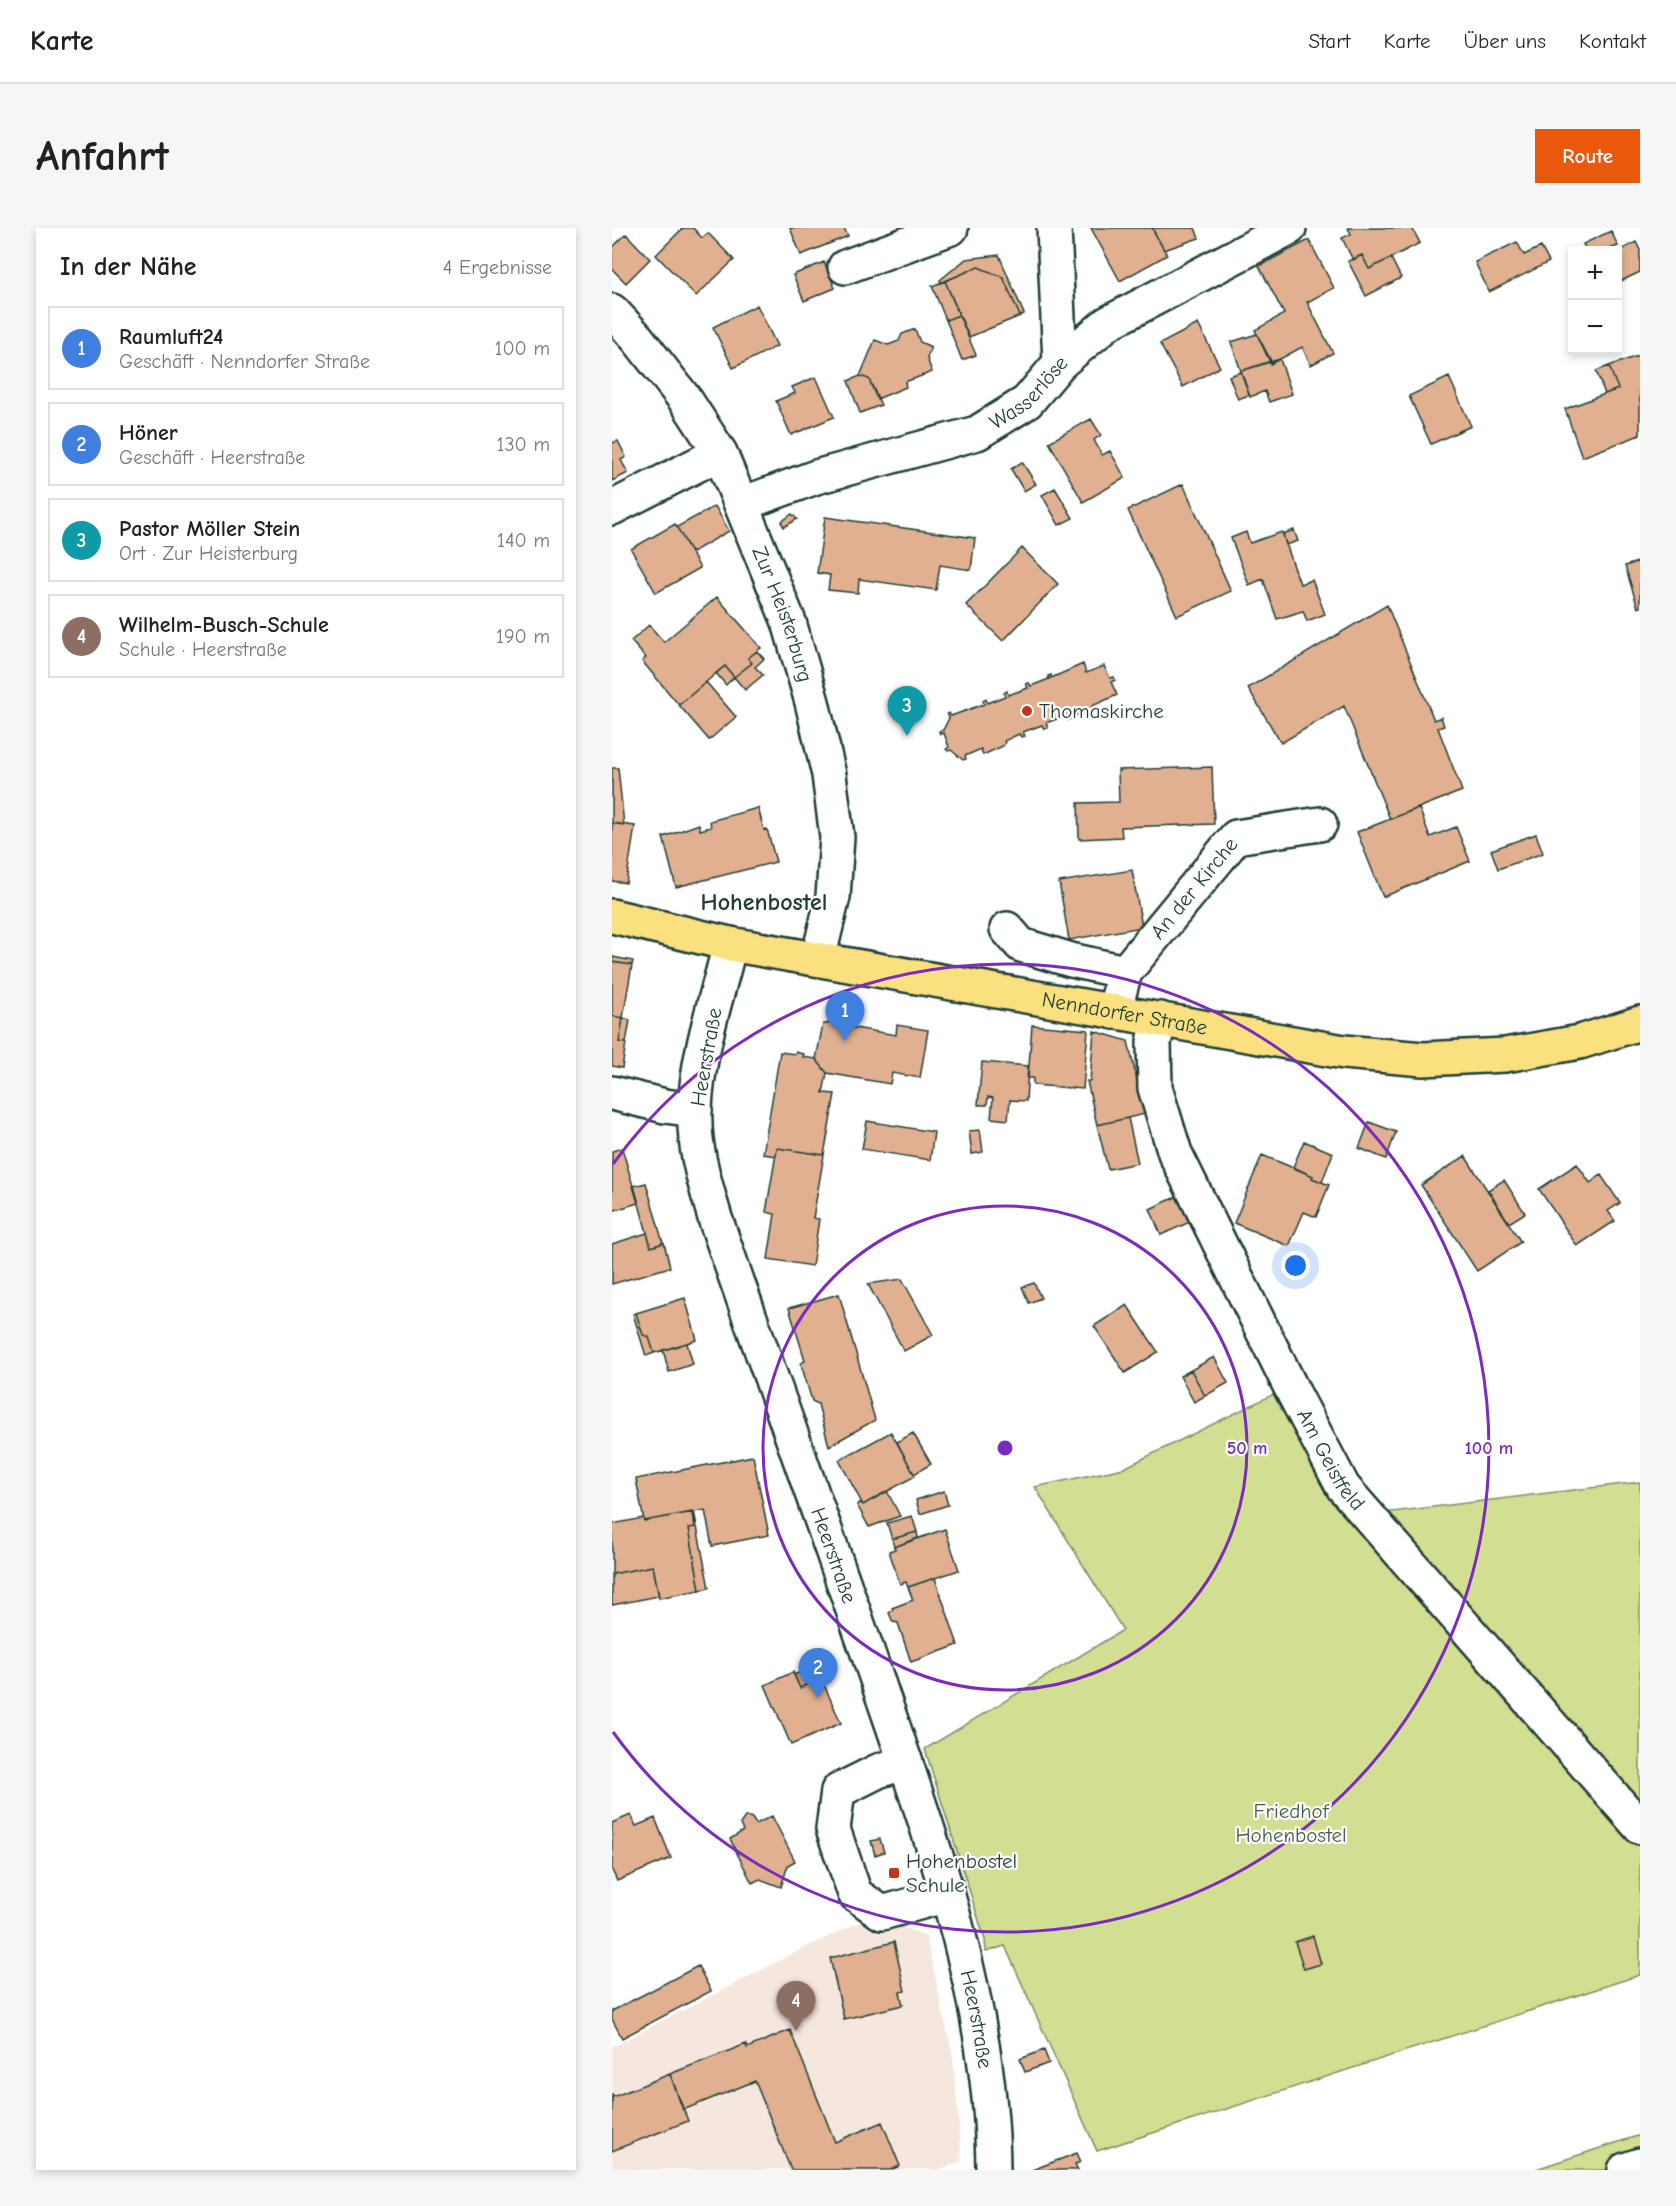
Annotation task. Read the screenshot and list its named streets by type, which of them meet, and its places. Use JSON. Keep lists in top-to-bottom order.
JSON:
{
  "streets": {
    "main road": ["Nenndorfer Straße"],
    "street": [
      "Wasserlöse",
      "Zur Heisterburg",
      "An der Kirche",
      "Heerstraße",
      "Am Geistfeld"
    ]
  },
  "crossings": [
    ["Wasserlöse", "Zur Heisterburg"],
    ["Zur Heisterburg", "Nenndorfer Straße"],
    ["An der Kirche", "Nenndorfer Straße"],
    ["Nenndorfer Straße", "Heerstraße"],
    ["Nenndorfer Straße", "Am Geistfeld"]
  ],
  "districts": ["Hohenbostel"],
  "parks": ["Friedhof Hohenbostel"],
  "places": {
    "other": ["Thomaskirche"],
    "transit": ["Hohenbostel Schule"]
  },
  "page": {
    "header": "Karte",
    "nav": [
      "Start",
      "Karte",
      "Über uns",
      "Kontakt"
    ],
    "buttons": "Route",
    "title": "Anfahrt",
    "heading": ["In der Nähe", "4 Ergebnisse"],
    "map_buttons": ["+", "−"],
    "list": [
      {
        "mark": "1",
        "name": "Raumluft24",
        "note": "Geschäft · Nenndorfer Straße",
        "value": "100 m"
      },
      {
        "mark": "2",
        "name": "Höner",
        "note": "Geschäft · Heerstraße",
        "value": "130 m"
      },
      {
        "mark": "3",
        "name": "Pastor Möller Stein",
        "note": "Ort · Zur Heisterburg",
        "value": "140 m"
      },
      {
        "mark": "4",
        "name": "Wilhelm-Busch-Schule",
        "note": "Schule · Heerstraße",
        "value": "190 m"
      }
    ],
    "pins": [
      "3",
      "1",
      "2",
      "4"
    ]
  },
  "rings": ["50 m", "100 m"]
}
